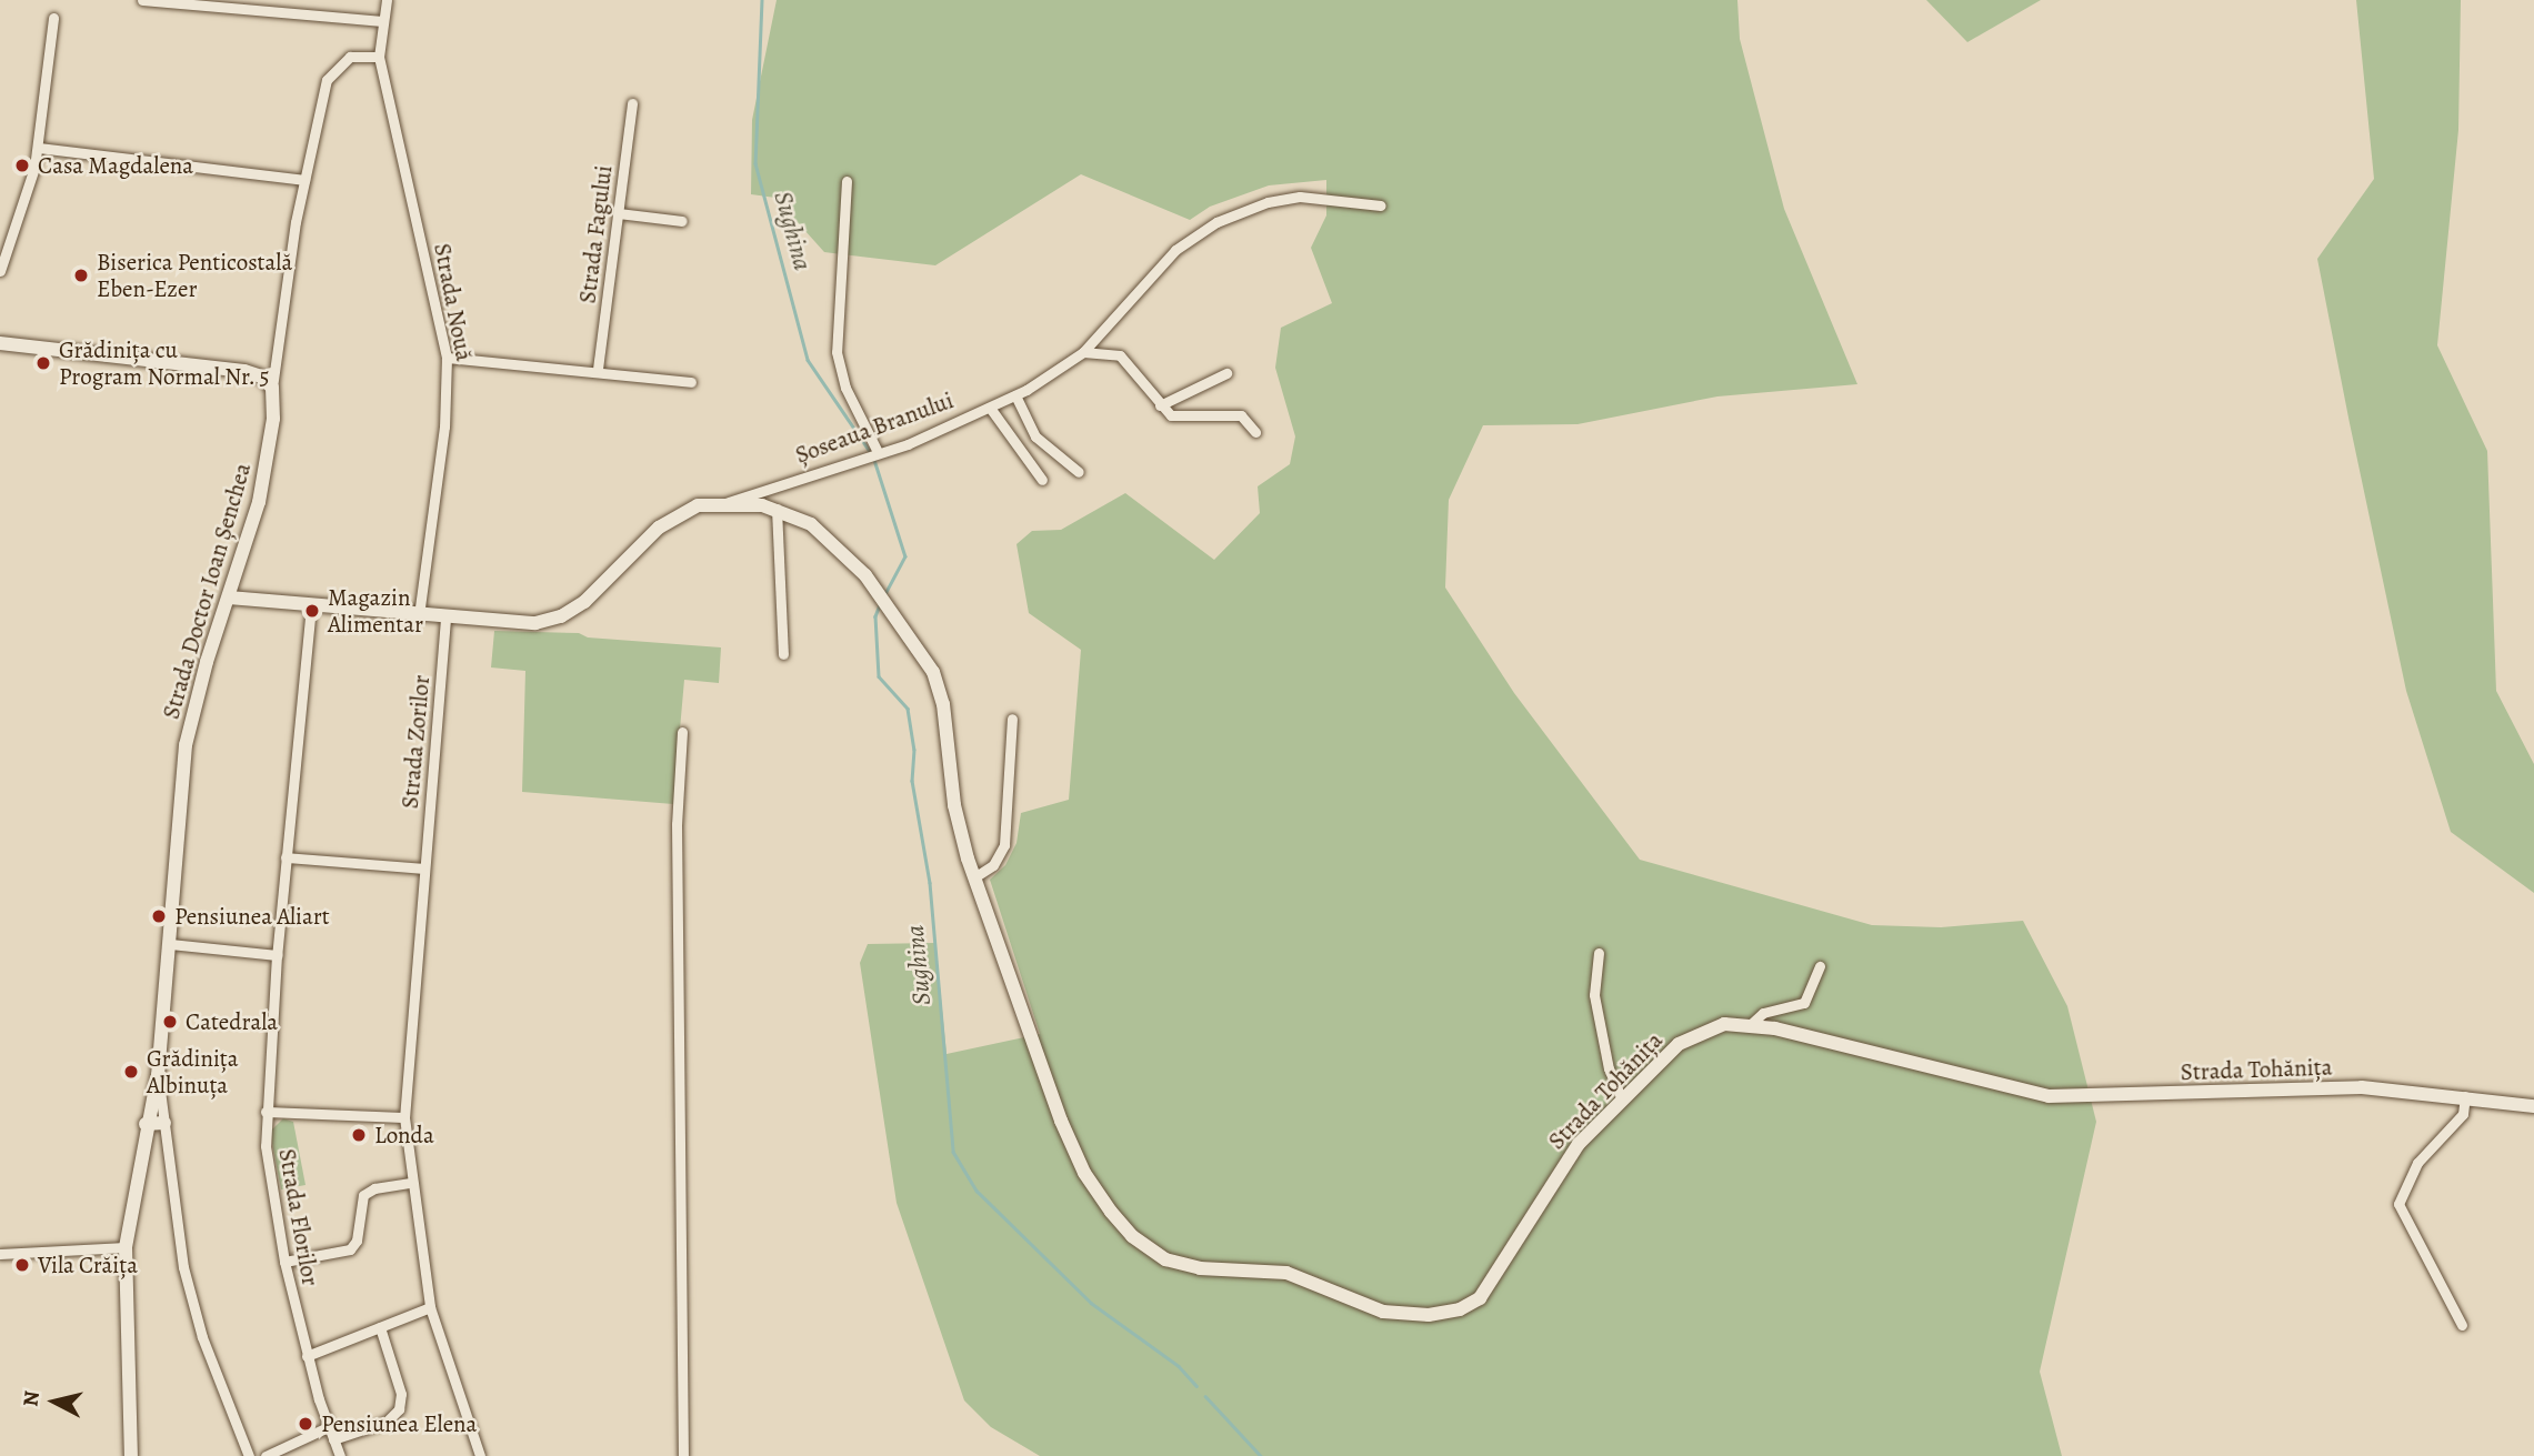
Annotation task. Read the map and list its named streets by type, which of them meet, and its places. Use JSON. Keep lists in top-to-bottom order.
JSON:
{
  "streets": {
    "main road": ["Șoseaua Branului", "Strada Doctor Ioan Șenchea", "Strada Tohănița"],
    "street": [
      "Strada Fagului",
      "Strada Nouă",
      "Strada Zorilor",
      "Strada Florilor"
    ]
  },
  "crossings": [
    ["Strada Nouă", "Șoseaua Branului"],
    ["Strada Nouă", "Strada Doctor Ioan Șenchea"],
    ["Șoseaua Branului", "Strada Doctor Ioan Șenchea"],
    ["Șoseaua Branului", "Strada Zorilor"],
    ["Șoseaua Branului", "Strada Tohănița"],
    ["Șoseaua Branului", "Strada Florilor"]
  ],
  "water": ["Sughina"],
  "places": [
    "Casa Magdalena",
    "Biserica Penticostală Eben-Ezer",
    "Grădinița cu Program Normal Nr. 5",
    "Magazin Alimentar",
    "Pensiunea Aliart",
    "Catedrala",
    "Grădinița Albinuța",
    "Londa",
    "Vila Crăița",
    "Pensiunea Elena"
  ],
  "north": "left"
}
